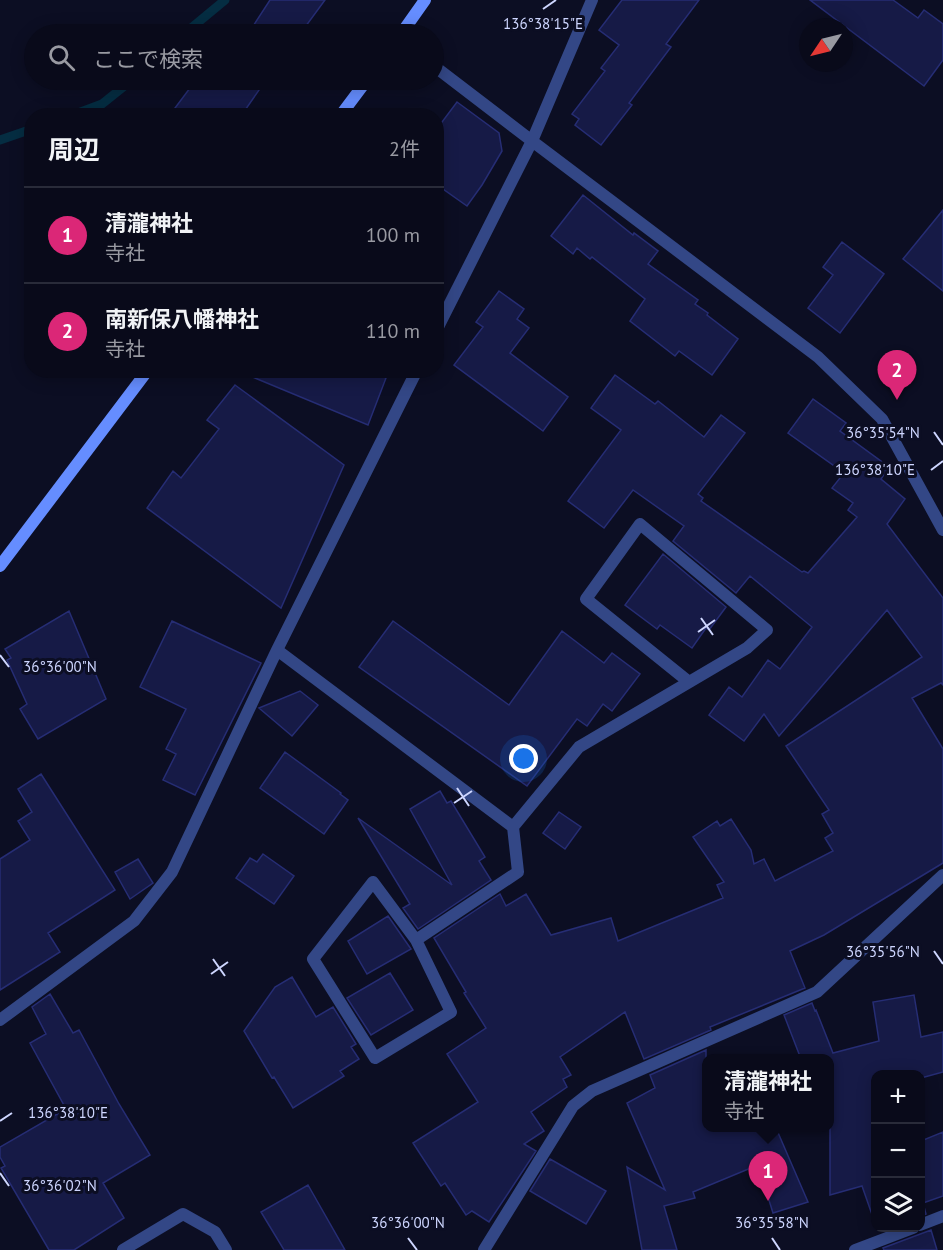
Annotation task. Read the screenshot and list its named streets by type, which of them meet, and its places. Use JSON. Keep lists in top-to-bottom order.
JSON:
{
  "north": "bottom left",
  "page": {
    "search": "ここで検索",
    "heading": ["周辺", "2件"],
    "list": [
      {
        "mark": "1",
        "name": "清瀧神社",
        "note": "寺社",
        "value": "100 m"
      },
      {
        "mark": "2",
        "name": "南新保八幡神社",
        "note": "寺社",
        "value": "110 m"
      }
    ],
    "pins": ["2", "1"],
    "popup": ["清瀧神社", "寺社"],
    "map_buttons": ["+", "−"]
  },
  "coordinates": [
    "136°38'15\"E",
    "36°35'54\"N",
    "136°38'10\"E",
    "36°36'00\"N",
    "36°35'56\"N",
    "36°36'02\"N",
    "36°35'58\"N"
  ]
}
